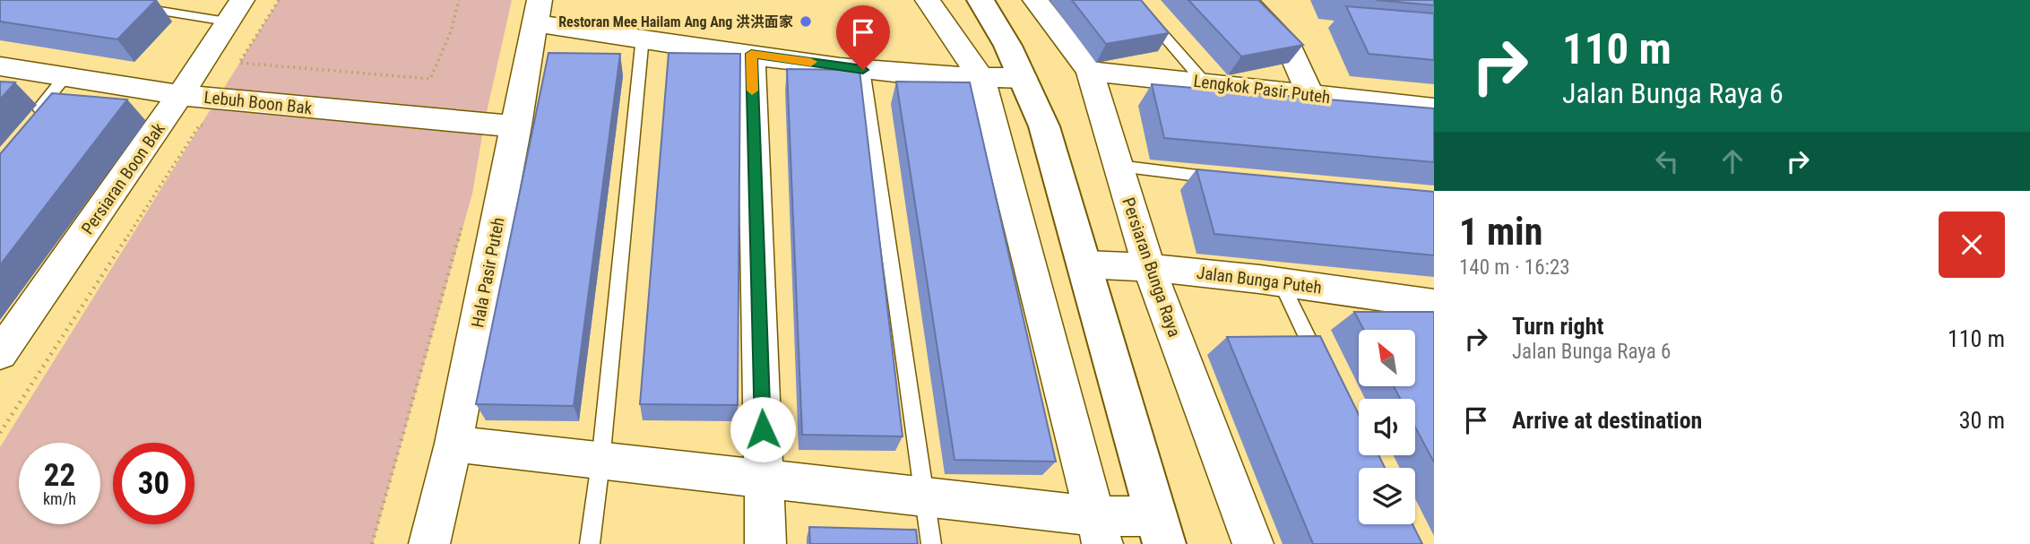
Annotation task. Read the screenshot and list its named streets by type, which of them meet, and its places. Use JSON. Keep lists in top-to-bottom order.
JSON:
{
  "streets": {
    "street": [
      "Lengkok Pasir Puteh",
      "Lebuh Boon Bak",
      "Persiaran Boon Bak",
      "Persiaran Bunga Raya",
      "Hala Pasir Puteh",
      "Jalan Bunga Puteh"
    ]
  },
  "crossings": [
    ["Lengkok Pasir Puteh", "Persiaran Bunga Raya"],
    ["Lebuh Boon Bak", "Persiaran Boon Bak"],
    ["Lebuh Boon Bak", "Hala Pasir Puteh"],
    ["Persiaran Bunga Raya", "Jalan Bunga Puteh"]
  ],
  "places": ["Restoran Mee Hailam Ang Ang 洪洪面家"],
  "north": "top left",
  "page": {
    "turn": ["110 m", "Jalan Bunga Raya 6"],
    "heading": ["1 min", "140 m · 16:23"],
    "list": [
      {
        "name": "Turn right",
        "note": "Jalan Bunga Raya 6",
        "value": "110 m"
      },
      {
        "name": "Arrive at destination",
        "value": "30 m"
      }
    ],
    "speed": "22 km/h",
    "limit": "30"
  }
}
